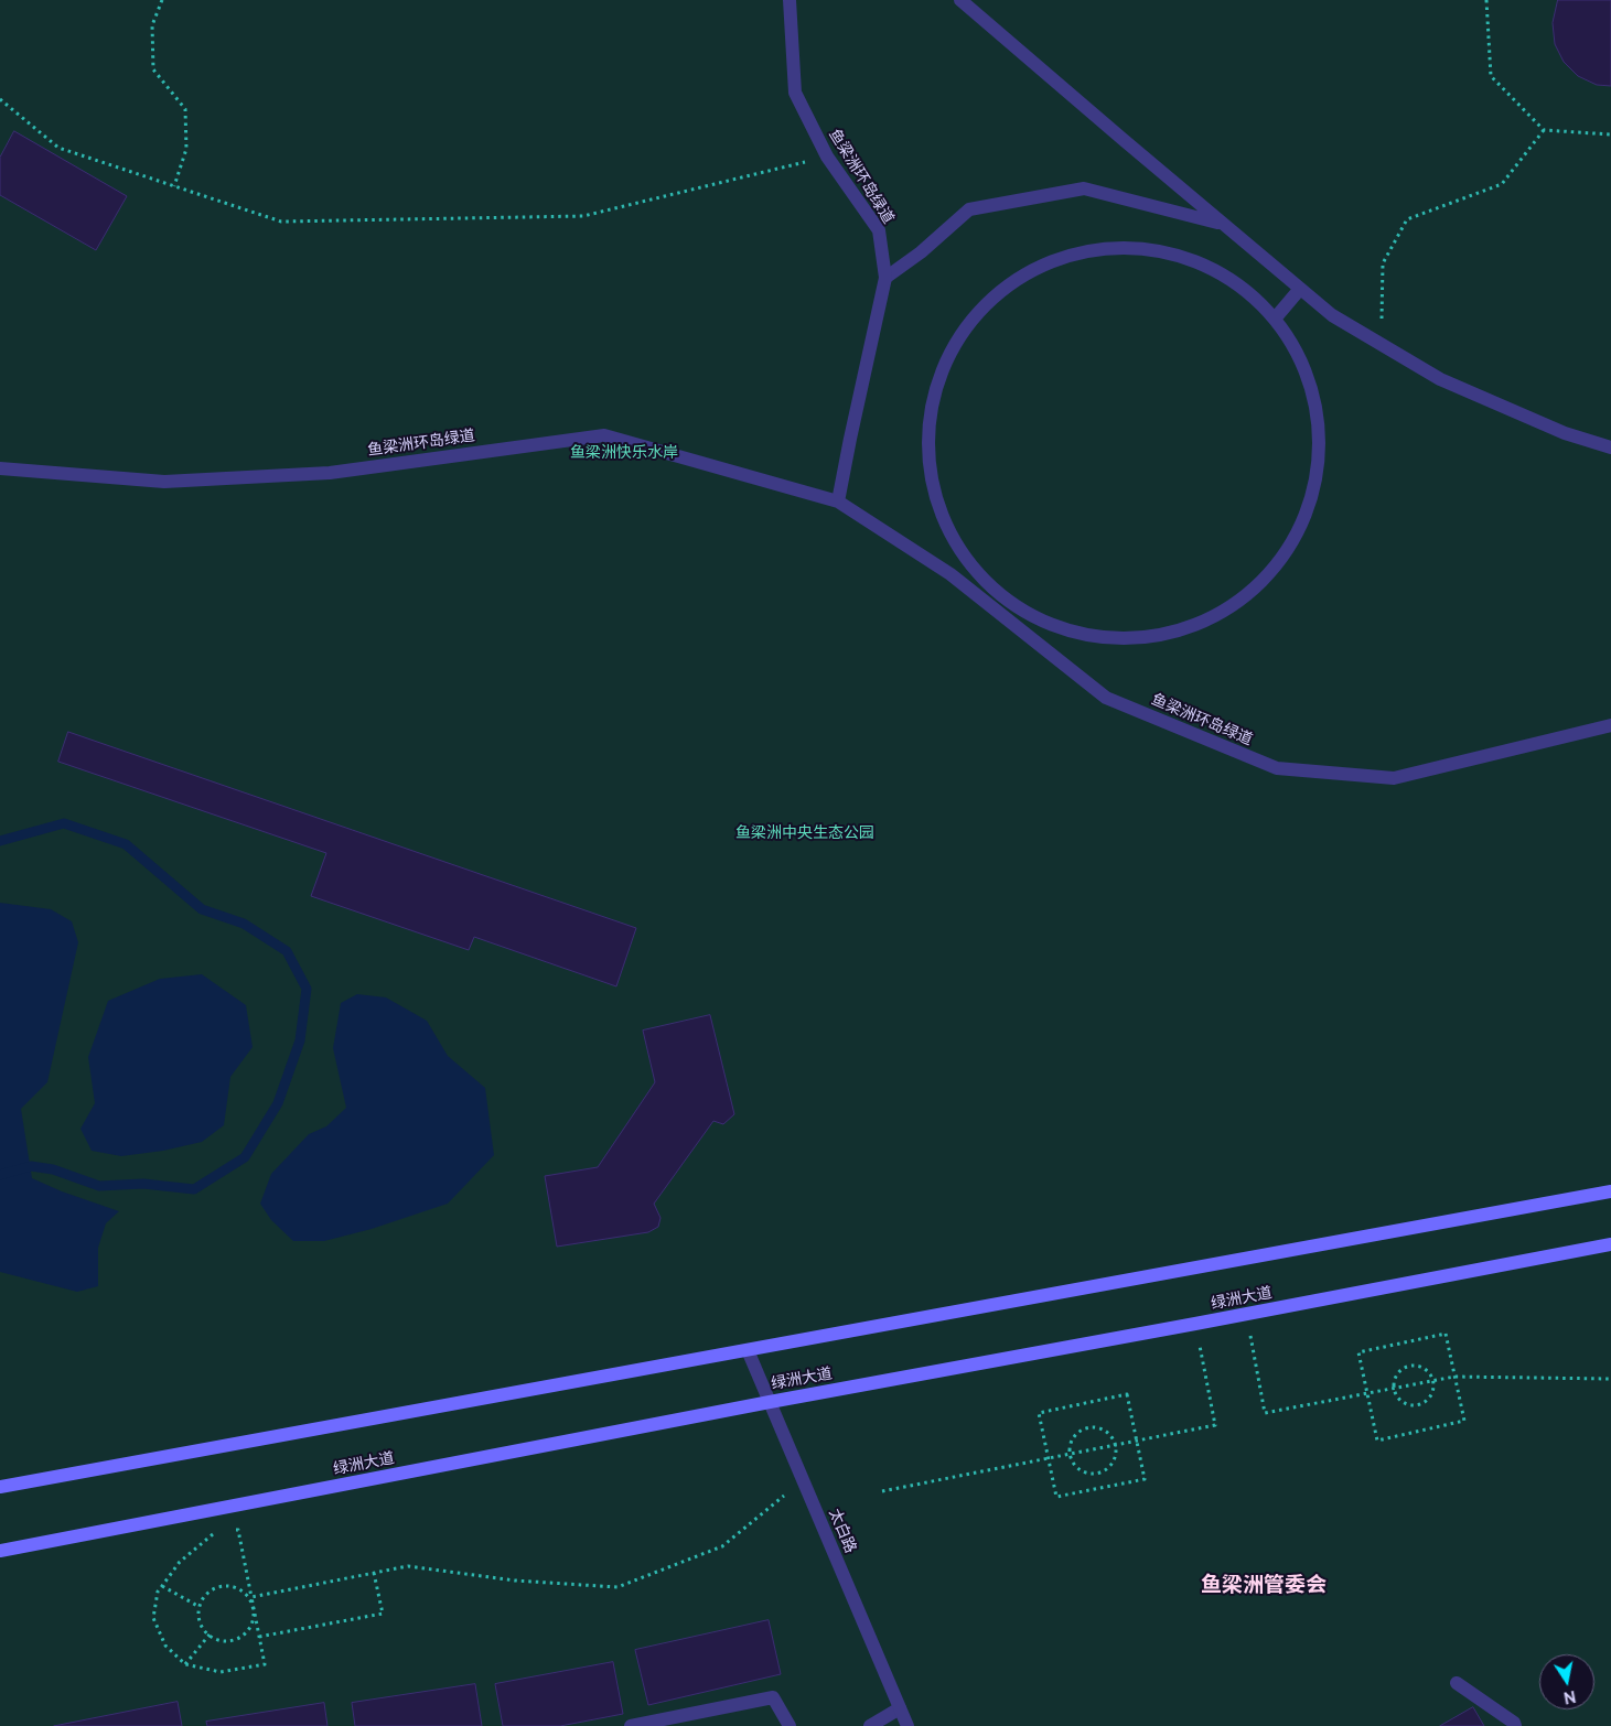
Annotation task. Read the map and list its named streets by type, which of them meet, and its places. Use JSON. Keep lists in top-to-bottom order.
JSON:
{
  "streets": {
    "main road": ["绿洲大道"],
    "street": ["鱼梁洲环岛绿道", "太白路"]
  },
  "crossings": [
    ["绿洲大道", "太白路"]
  ],
  "districts": ["鱼梁洲管委会"],
  "parks": ["鱼梁洲快乐水岸", "鱼梁洲中央生态公园"],
  "north": "bottom"
}
